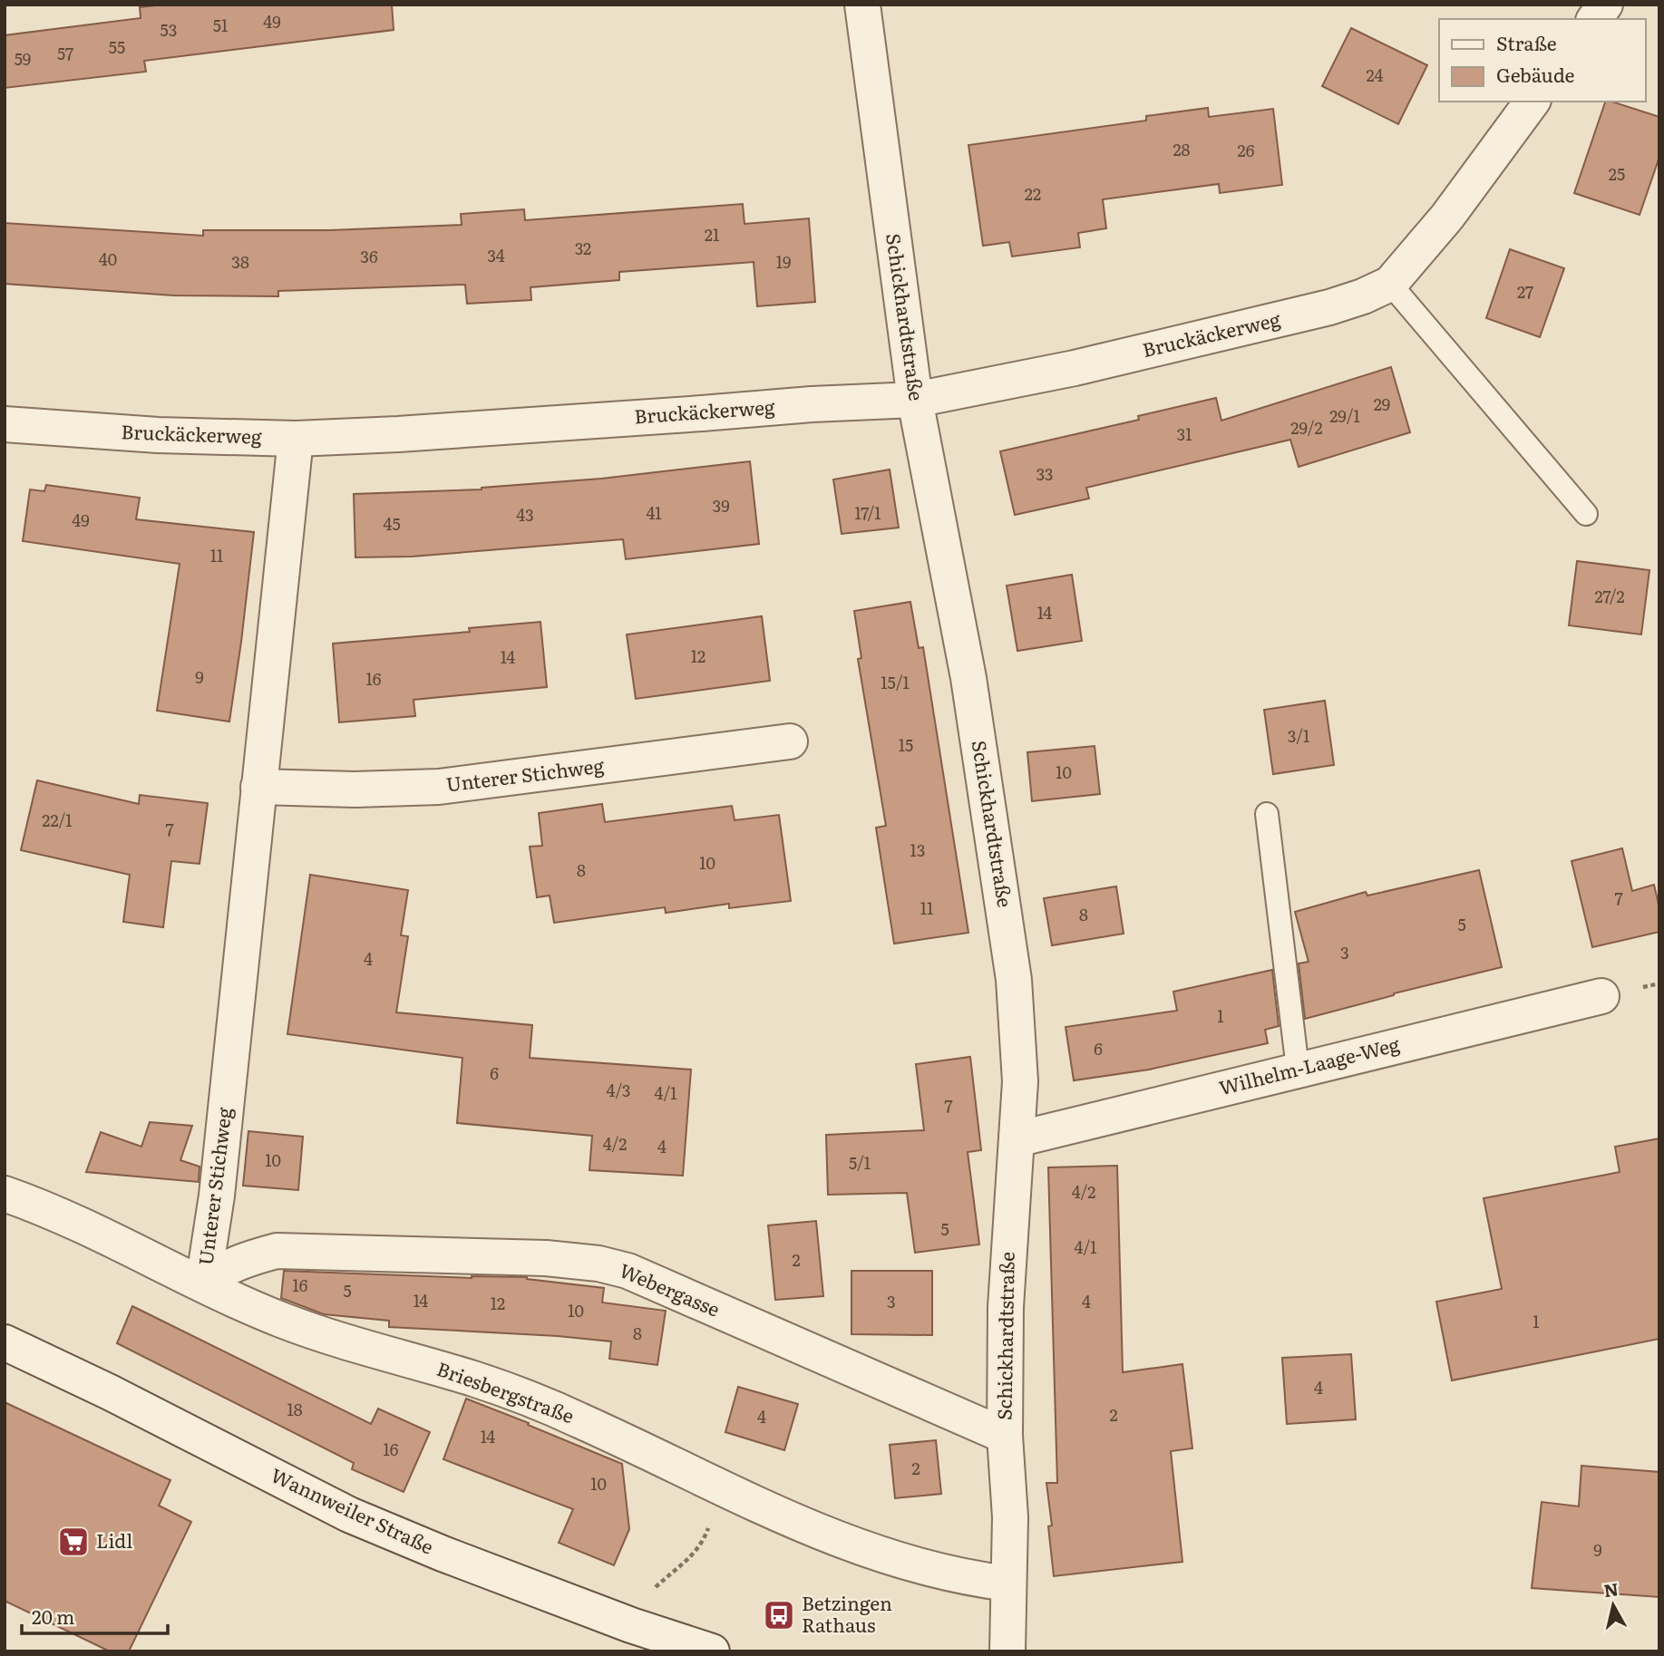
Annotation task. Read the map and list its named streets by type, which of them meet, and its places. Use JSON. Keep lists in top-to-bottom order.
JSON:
{
  "streets": {
    "street": [
      "Schickhardtstraße",
      "Bruckäckerweg",
      "Unterer Stichweg",
      "Wilhelm-Laage-Weg",
      "Webergasse",
      "Briesbergstraße",
      "Wannweiler Straße"
    ]
  },
  "crossings": [
    ["Schickhardtstraße", "Bruckäckerweg"],
    ["Schickhardtstraße", "Wilhelm-Laage-Weg"],
    ["Schickhardtstraße", "Webergasse"],
    ["Schickhardtstraße", "Briesbergstraße"],
    ["Bruckäckerweg", "Unterer Stichweg"],
    ["Unterer Stichweg", "Webergasse"],
    ["Unterer Stichweg", "Briesbergstraße"],
    ["Webergasse", "Briesbergstraße"]
  ],
  "places": {
    "supermarket": ["Lidl"],
    "bus stop": ["Betzingen Rathaus"]
  },
  "house_numbers": [
    "49",
    "51",
    "53",
    "55",
    "57",
    "59",
    "24",
    "28",
    "26",
    "25",
    "22",
    "21",
    "32",
    "34",
    "36",
    "40",
    "38",
    "19",
    "27",
    "29",
    "29/1",
    "29/2",
    "31",
    "33",
    "39",
    "41",
    "17/1",
    "43",
    "49",
    "45",
    "11",
    "27/2",
    "14",
    "12",
    "14",
    "9",
    "16",
    "15/1",
    "3/1",
    "15",
    "10",
    "22/1",
    "7",
    "13",
    "10",
    "8",
    "7",
    "11",
    "8",
    "5",
    "3",
    "4",
    "1",
    "6",
    "6",
    "4/3",
    "4/1",
    "7",
    "4/2",
    "4",
    "10",
    "5/1",
    "4/2",
    "5",
    "4/1",
    "2",
    "16",
    "5",
    "14",
    "3",
    "4",
    "12",
    "10",
    "1",
    "8",
    "4",
    "18",
    "2",
    "4",
    "14",
    "16",
    "2",
    "10",
    "9"
  ],
  "legend": ["Straße", "Gebäude"],
  "scale_bar": "20 m",
  "north": "top"
}
